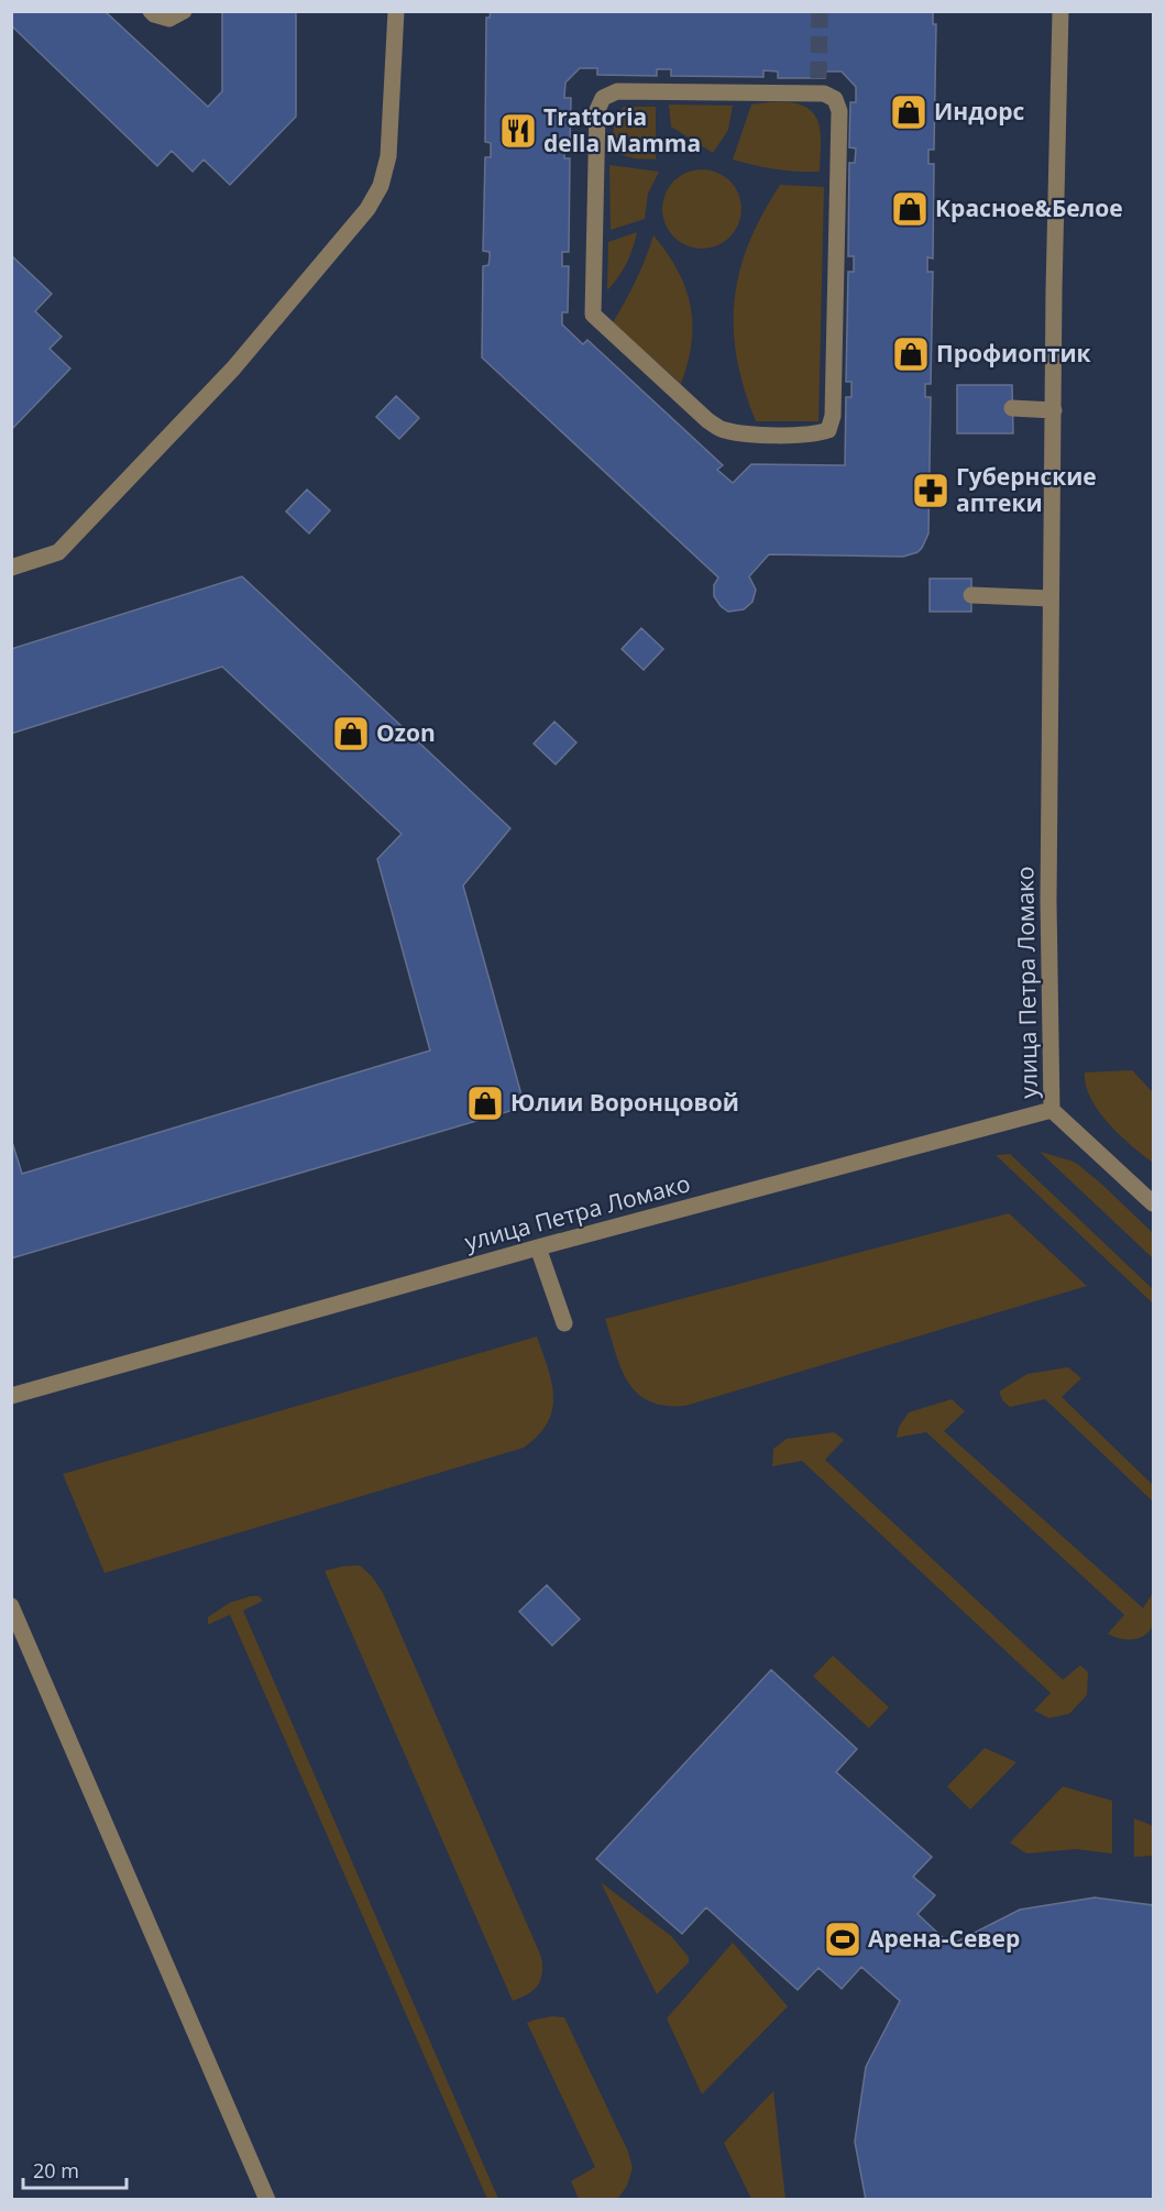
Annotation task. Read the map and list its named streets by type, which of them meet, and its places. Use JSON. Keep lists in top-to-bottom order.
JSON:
{
  "streets": {
    "street": ["улица Петра Ломако"]
  },
  "places": {
    "shop": [
      "Индорс",
      "Красное&Белое",
      "Профиоптик",
      "Ozon",
      "Юлии Воронцовой"
    ],
    "restaurant": ["Trattoria della Mamma"],
    "pharmacy": ["Губернские аптеки"],
    "sports": ["Арена-Север"]
  },
  "scale_bar": "20 m"
}
